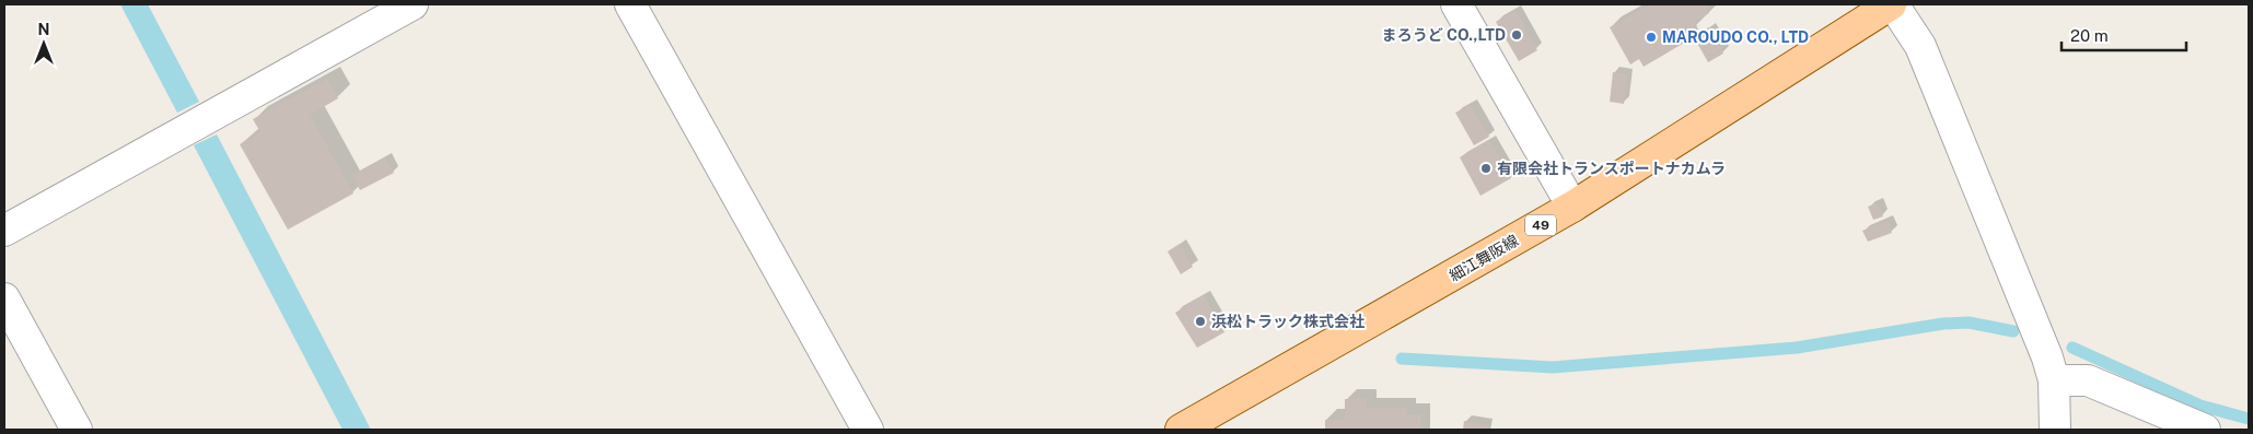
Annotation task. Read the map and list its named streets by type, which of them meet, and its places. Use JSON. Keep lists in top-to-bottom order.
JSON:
{
  "streets": {
    "main road": ["49", "細江舞阪線"]
  },
  "places": [
    "まろうど CO.,LTD",
    "MAROUDO CO., LTD",
    "有限会社トランスポートナカムラ",
    "浜松トラック株式会社"
  ],
  "scale_bar": "20 m",
  "north": "top"
}
